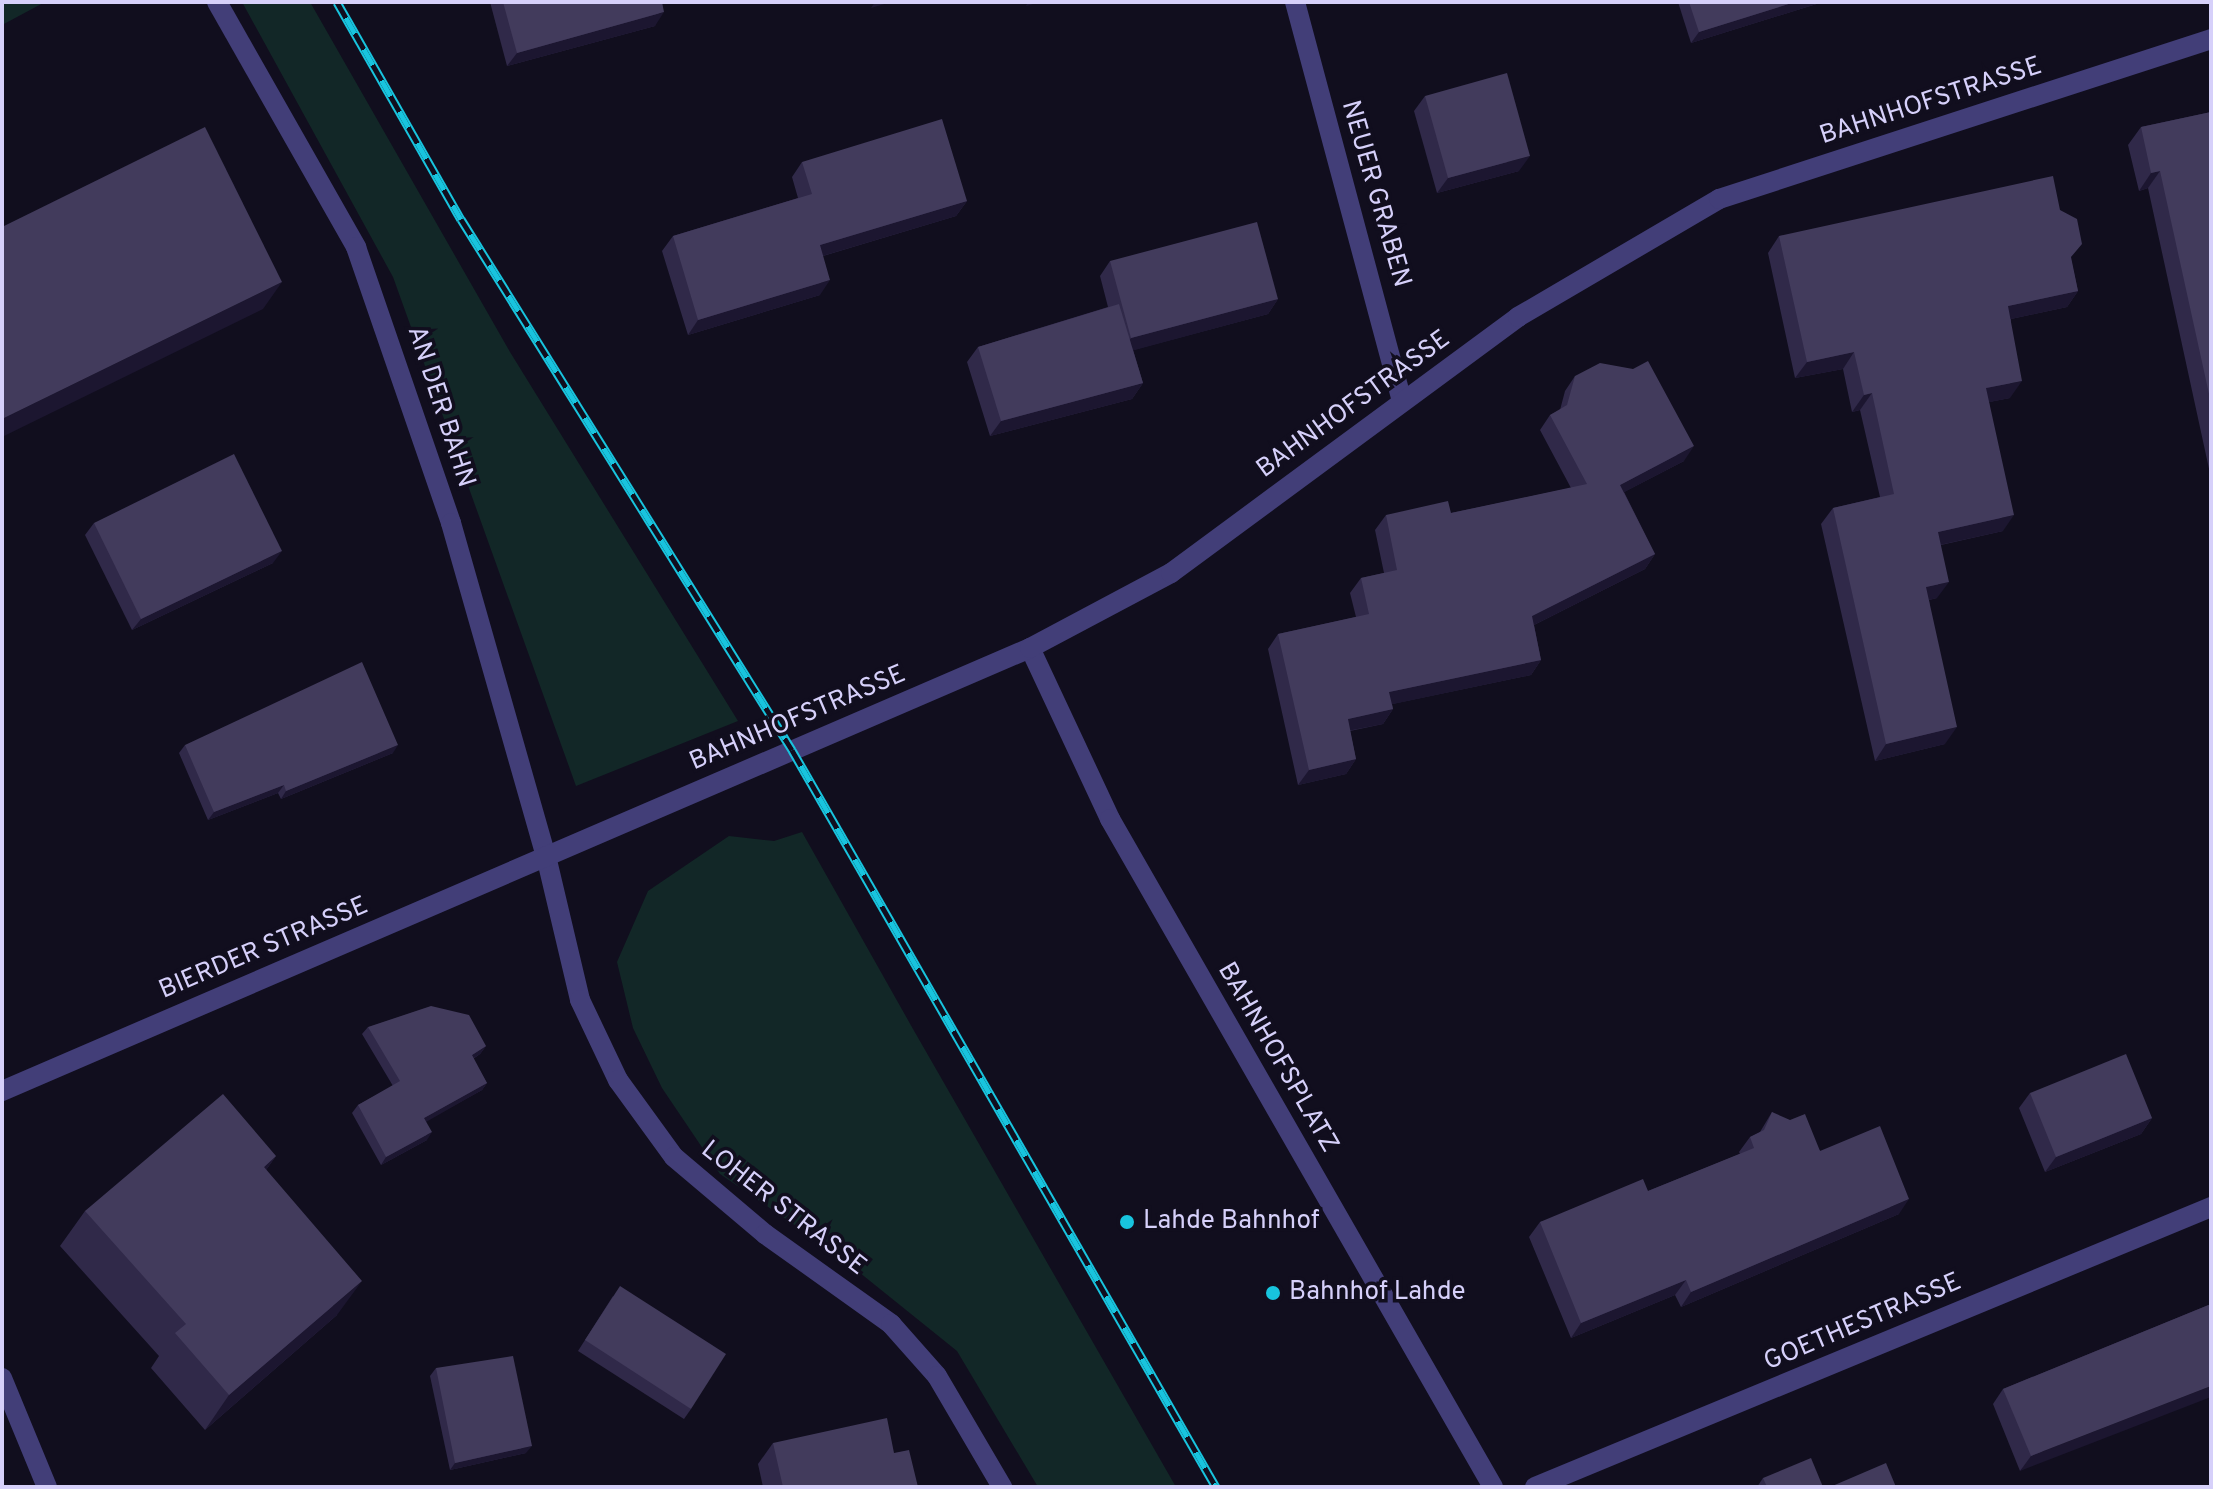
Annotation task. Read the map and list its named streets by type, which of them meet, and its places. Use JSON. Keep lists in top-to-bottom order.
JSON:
{
  "streets": {
    "street": [
      "BAHNHOFSTRASSE",
      "NEUER GRABEN",
      "AN DER BAHN",
      "BIERDER STRASSE",
      "BAHNHOFSPLATZ",
      "LOHER STRASSE",
      "GOETHESTRASSE"
    ]
  },
  "crossings": [
    ["BAHNHOFSTRASSE", "NEUER GRABEN"],
    ["BAHNHOFSTRASSE", "AN DER BAHN"],
    ["BAHNHOFSTRASSE", "BIERDER STRASSE"],
    ["BAHNHOFSTRASSE", "BAHNHOFSPLATZ"],
    ["BAHNHOFSTRASSE", "LOHER STRASSE"],
    ["AN DER BAHN", "BIERDER STRASSE"],
    ["AN DER BAHN", "LOHER STRASSE"],
    ["BIERDER STRASSE", "LOHER STRASSE"]
  ],
  "places": ["Lahde Bahnhof", "Bahnhof Lahde"]
}
